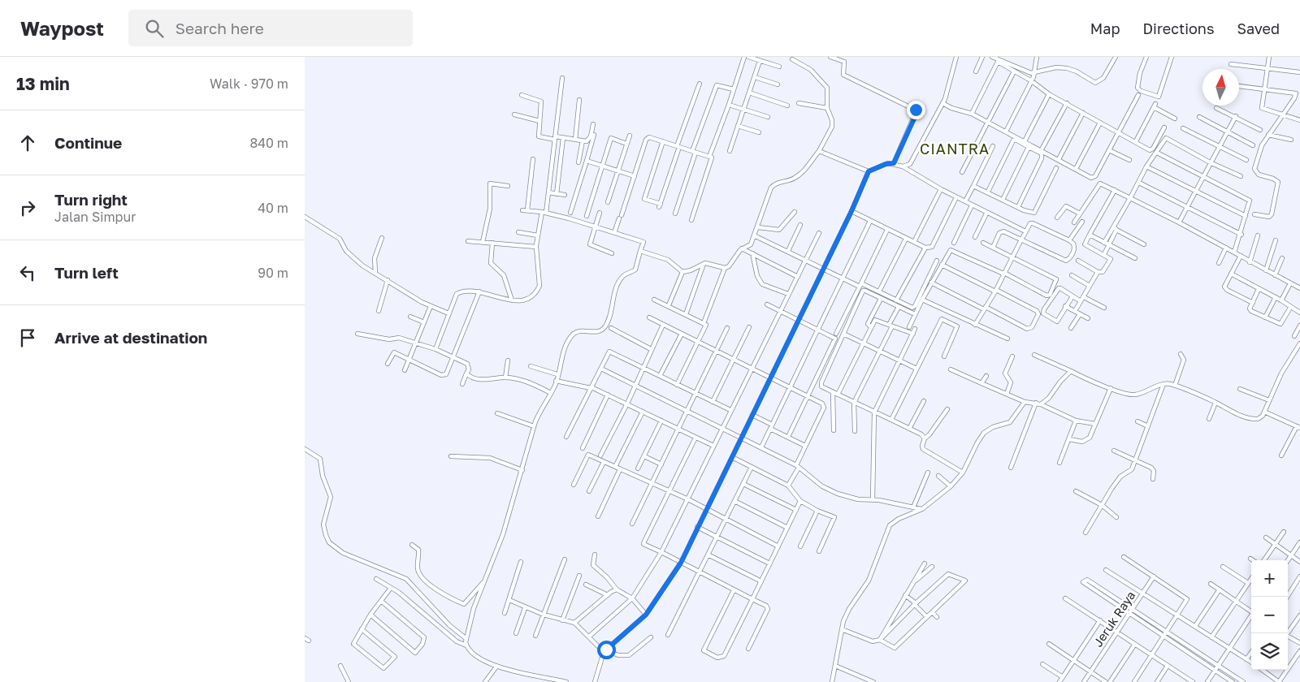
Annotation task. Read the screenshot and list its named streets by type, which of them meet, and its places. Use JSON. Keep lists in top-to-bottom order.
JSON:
{
  "streets": {
    "street": ["Jeruk Raya"]
  },
  "districts": ["CIANTRA"],
  "north": "top",
  "page": {
    "header": "Waypost",
    "search": "Search here",
    "nav": ["Map", "Directions", "Saved"],
    "heading": ["13 min", "Walk · 970 m"],
    "list": [
      ["Continue", "840 m"],
      ["Turn right", "Jalan Simpur", "40 m"],
      ["Turn left", "90 m"],
      "Arrive at destination"
    ],
    "map_buttons": ["+", "−"]
  }
}
